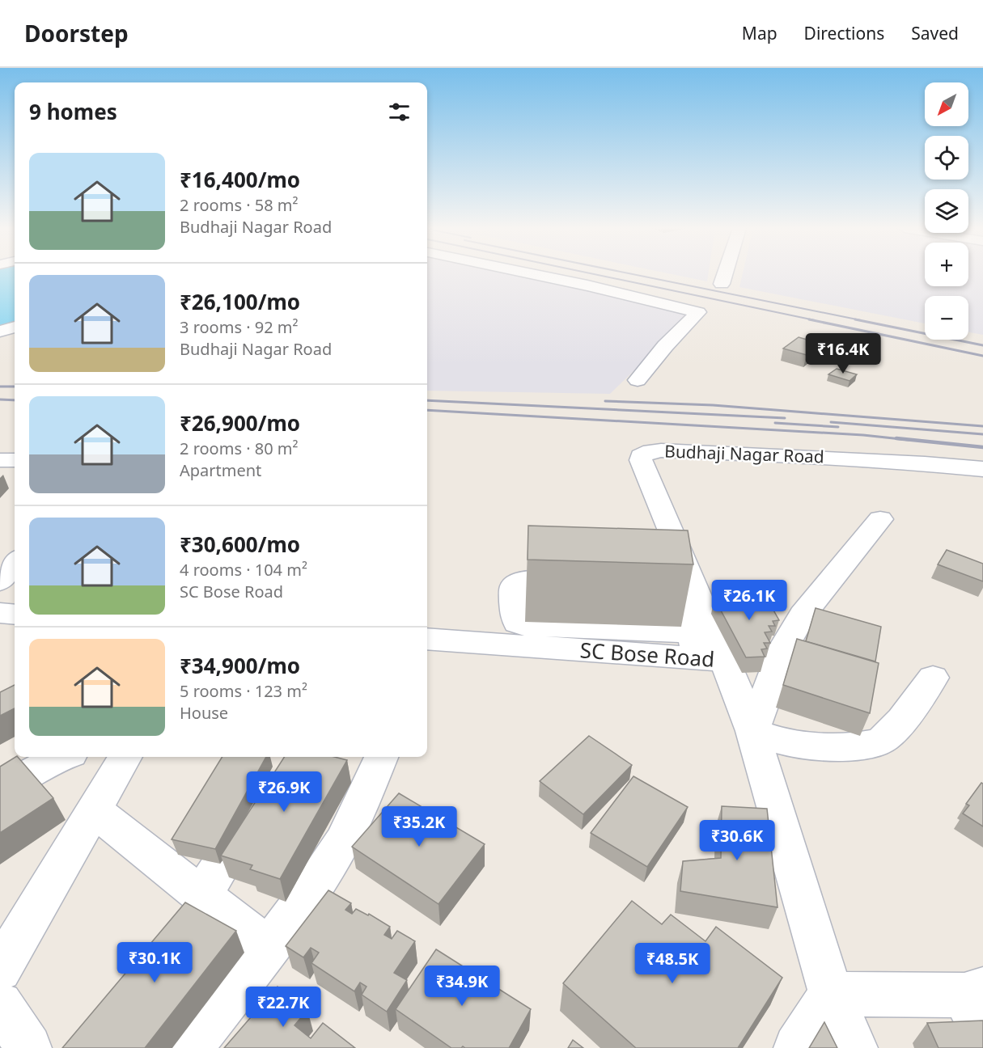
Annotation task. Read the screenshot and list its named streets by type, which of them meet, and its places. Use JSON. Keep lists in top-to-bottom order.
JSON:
{
  "streets": {
    "street": ["Budhaji Nagar Road", "SC Bose Road"]
  },
  "crossings": [
    ["Budhaji Nagar Road", "SC Bose Road"]
  ],
  "north": "bottom left",
  "page": {
    "header": "Doorstep",
    "nav": ["Map", "Directions", "Saved"],
    "map_buttons": ["+", "−"],
    "heading": "9 homes",
    "list": [
      {
        "name": "₹16,400/mo",
        "note": "2 rooms · 58 m² · Budhaji Nagar Road"
      },
      {
        "name": "₹26,100/mo",
        "note": "3 rooms · 92 m² · Budhaji Nagar Road"
      },
      {
        "name": "₹26,900/mo",
        "note": "2 rooms · 80 m² · Apartment"
      },
      {
        "name": "₹30,600/mo",
        "note": "4 rooms · 104 m² · SC Bose Road"
      },
      {
        "name": "₹34,900/mo",
        "note": "5 rooms · 123 m² · House"
      }
    ],
    "price": [
      "₹16.4K",
      "₹26.1K",
      "₹26.9K",
      "₹35.2K",
      "₹30.6K",
      "₹30.1K",
      "₹48.5K",
      "₹34.9K",
      "₹22.7K"
    ]
  }
}
